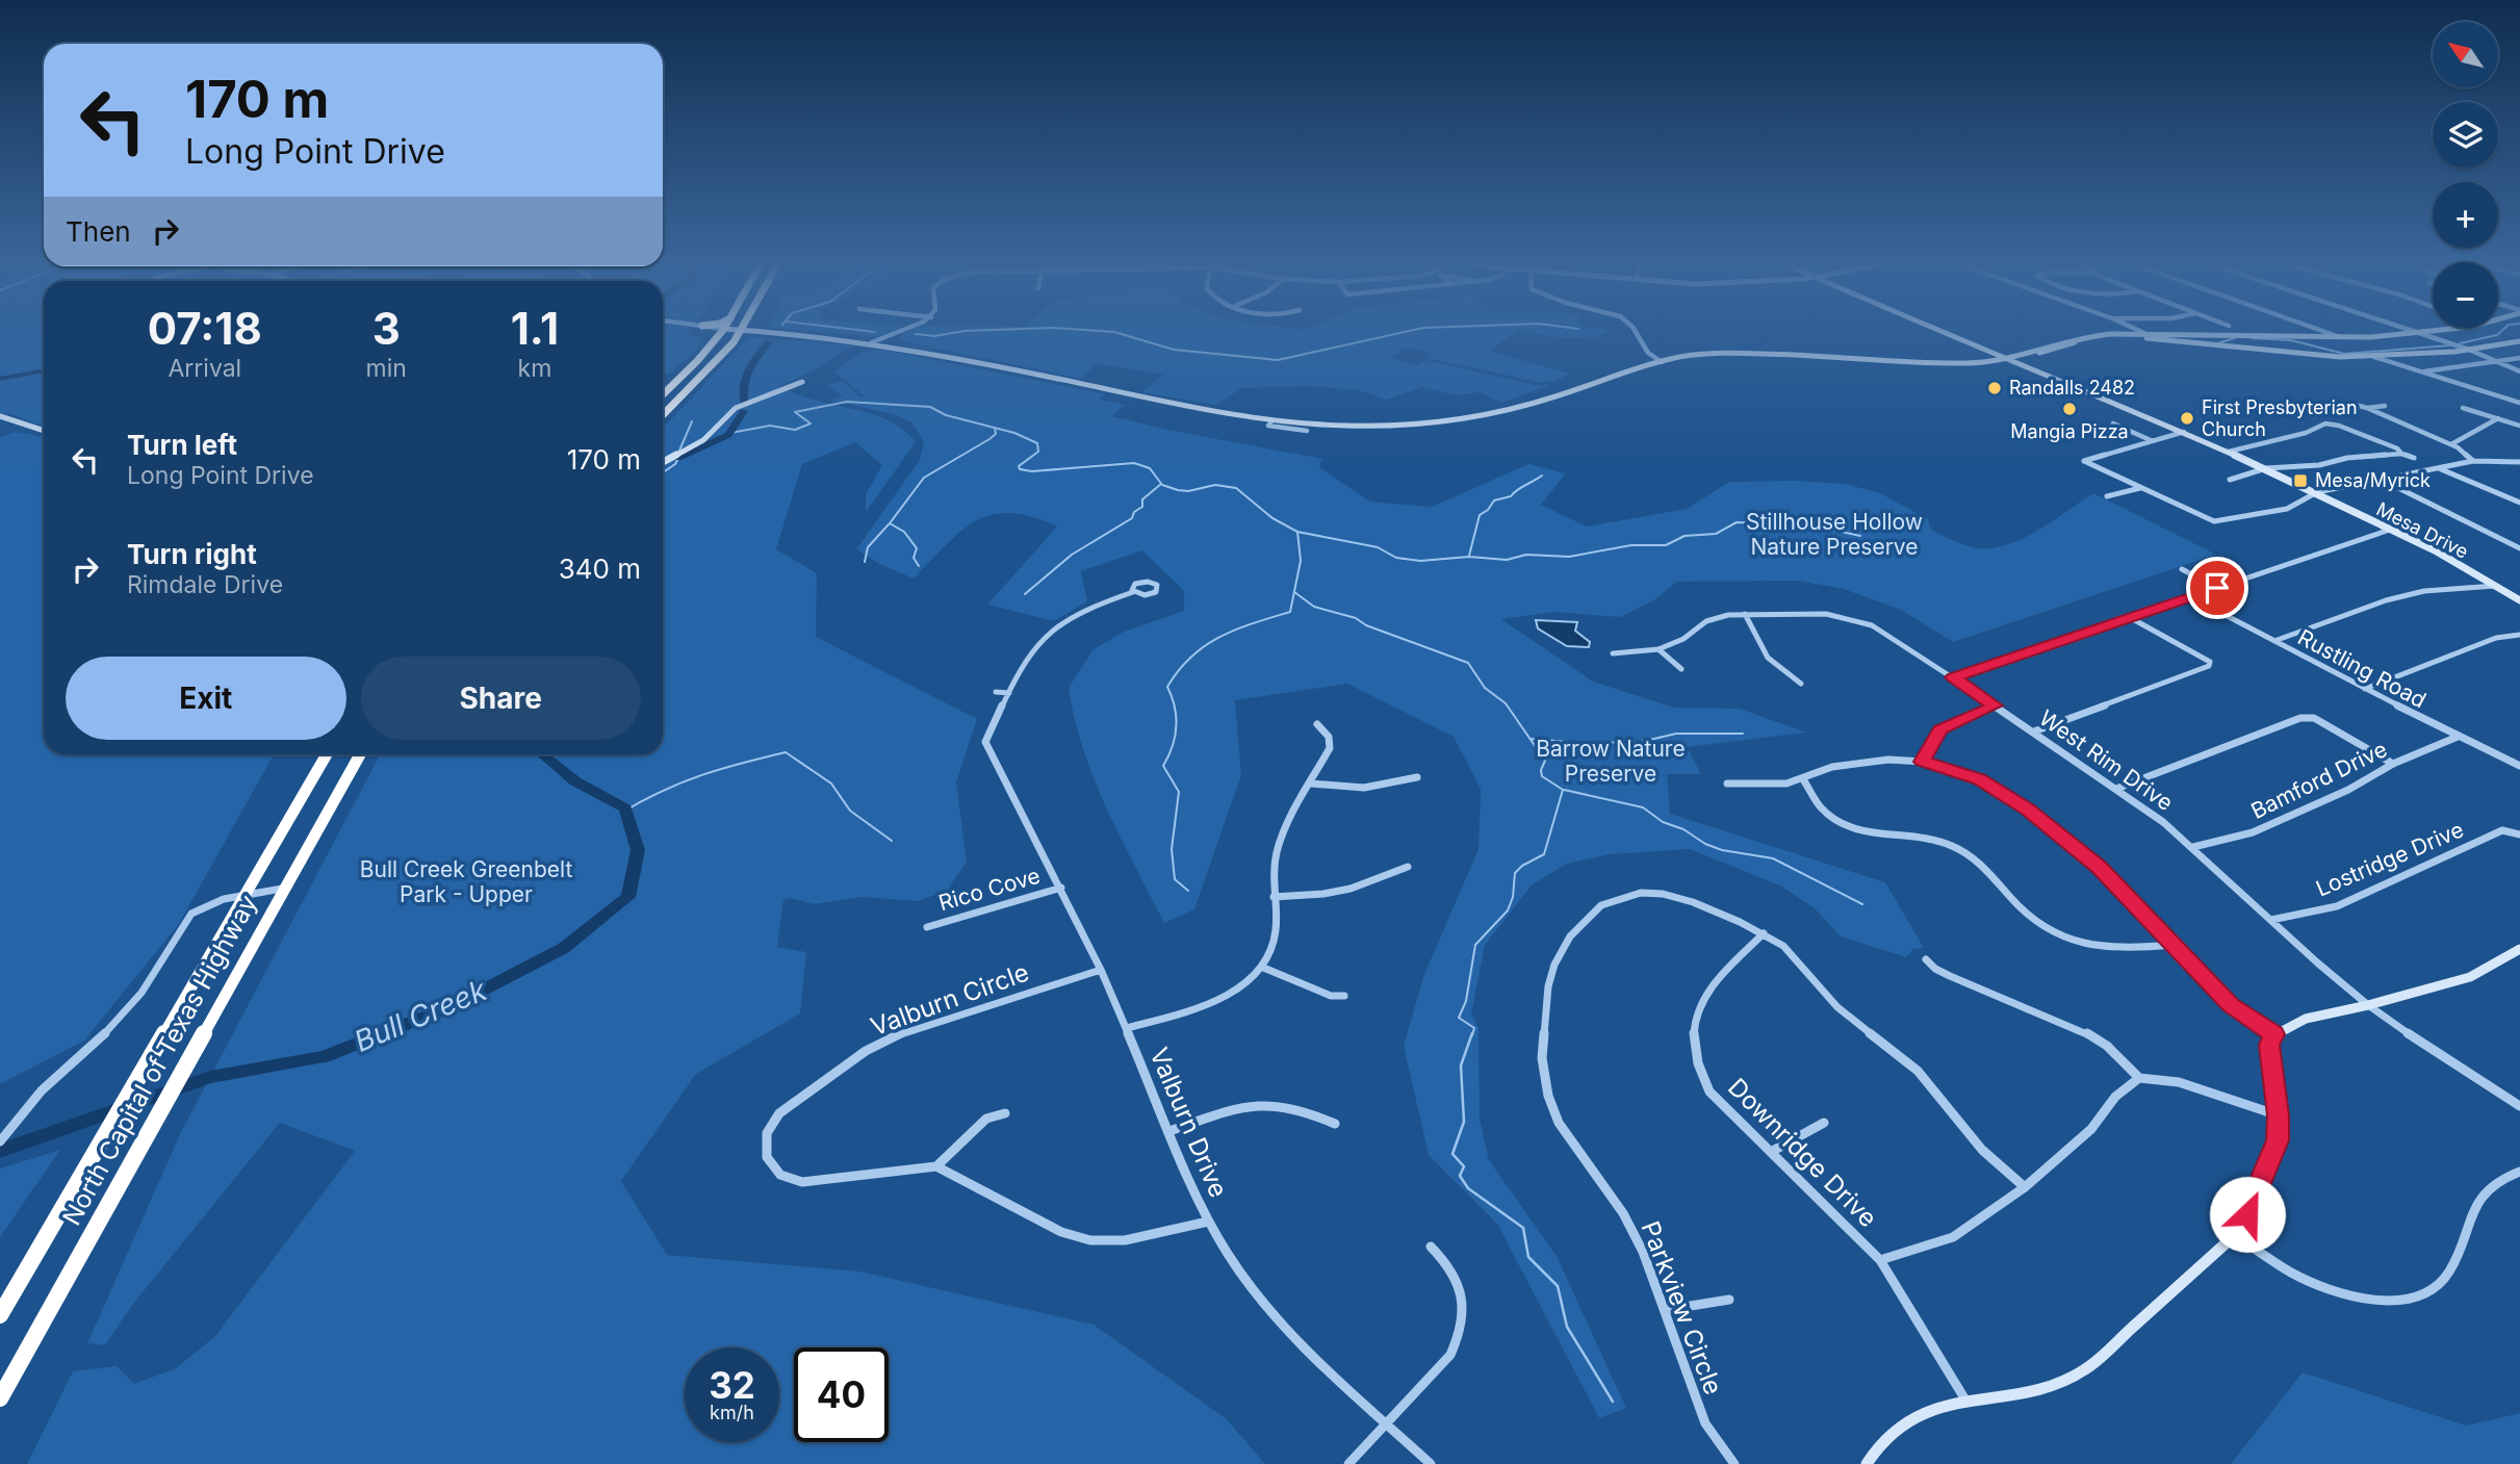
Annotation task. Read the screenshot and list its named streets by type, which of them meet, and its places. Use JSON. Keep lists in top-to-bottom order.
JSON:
{
  "streets": {
    "highway": ["North Capital of Texas Highway"],
    "main road": ["Mesa Drive"],
    "street": [
      "Rustling Road",
      "West Rim Drive",
      "Bamford Drive",
      "Lostridge Drive",
      "Rico Cove",
      "Valburn Circle",
      "Valburn Drive",
      "Downridge Drive",
      "Parkview Circle"
    ]
  },
  "crossings": [
    ["Rustling Road", "Bamford Drive"],
    ["West Rim Drive", "Bamford Drive"],
    ["West Rim Drive", "Lostridge Drive"],
    ["Rico Cove", "Valburn Drive"],
    ["Valburn Circle", "Valburn Drive"],
    ["Downridge Drive", "Parkview Circle"]
  ],
  "water": ["Bull Creek"],
  "parks": ["Stillhouse Hollow Nature Preserve", "Barrow Nature Preserve", "Bull Creek Greenbelt Park - Upper"],
  "places": {
    "other": ["Randalls 2482", "Mangia Pizza", "First Presbyterian Church"],
    "transit": ["Mesa/Myrick"]
  },
  "north": "top left",
  "page": {
    "map_buttons": ["+", "−"],
    "turn": ["170 m", "Long Point Drive"],
    "then": "Then",
    "eta": [
      "07:18",
      "Arrival",
      "3",
      "min",
      "1.1",
      "km"
    ],
    "list": [
      {
        "name": "Turn left",
        "note": "Long Point Drive",
        "value": "170 m"
      },
      {
        "name": "Turn right",
        "note": "Rimdale Drive",
        "value": "340 m"
      }
    ],
    "buttons": ["Exit", "Share"],
    "speed": "32 km/h",
    "limit": "40"
  }
}
